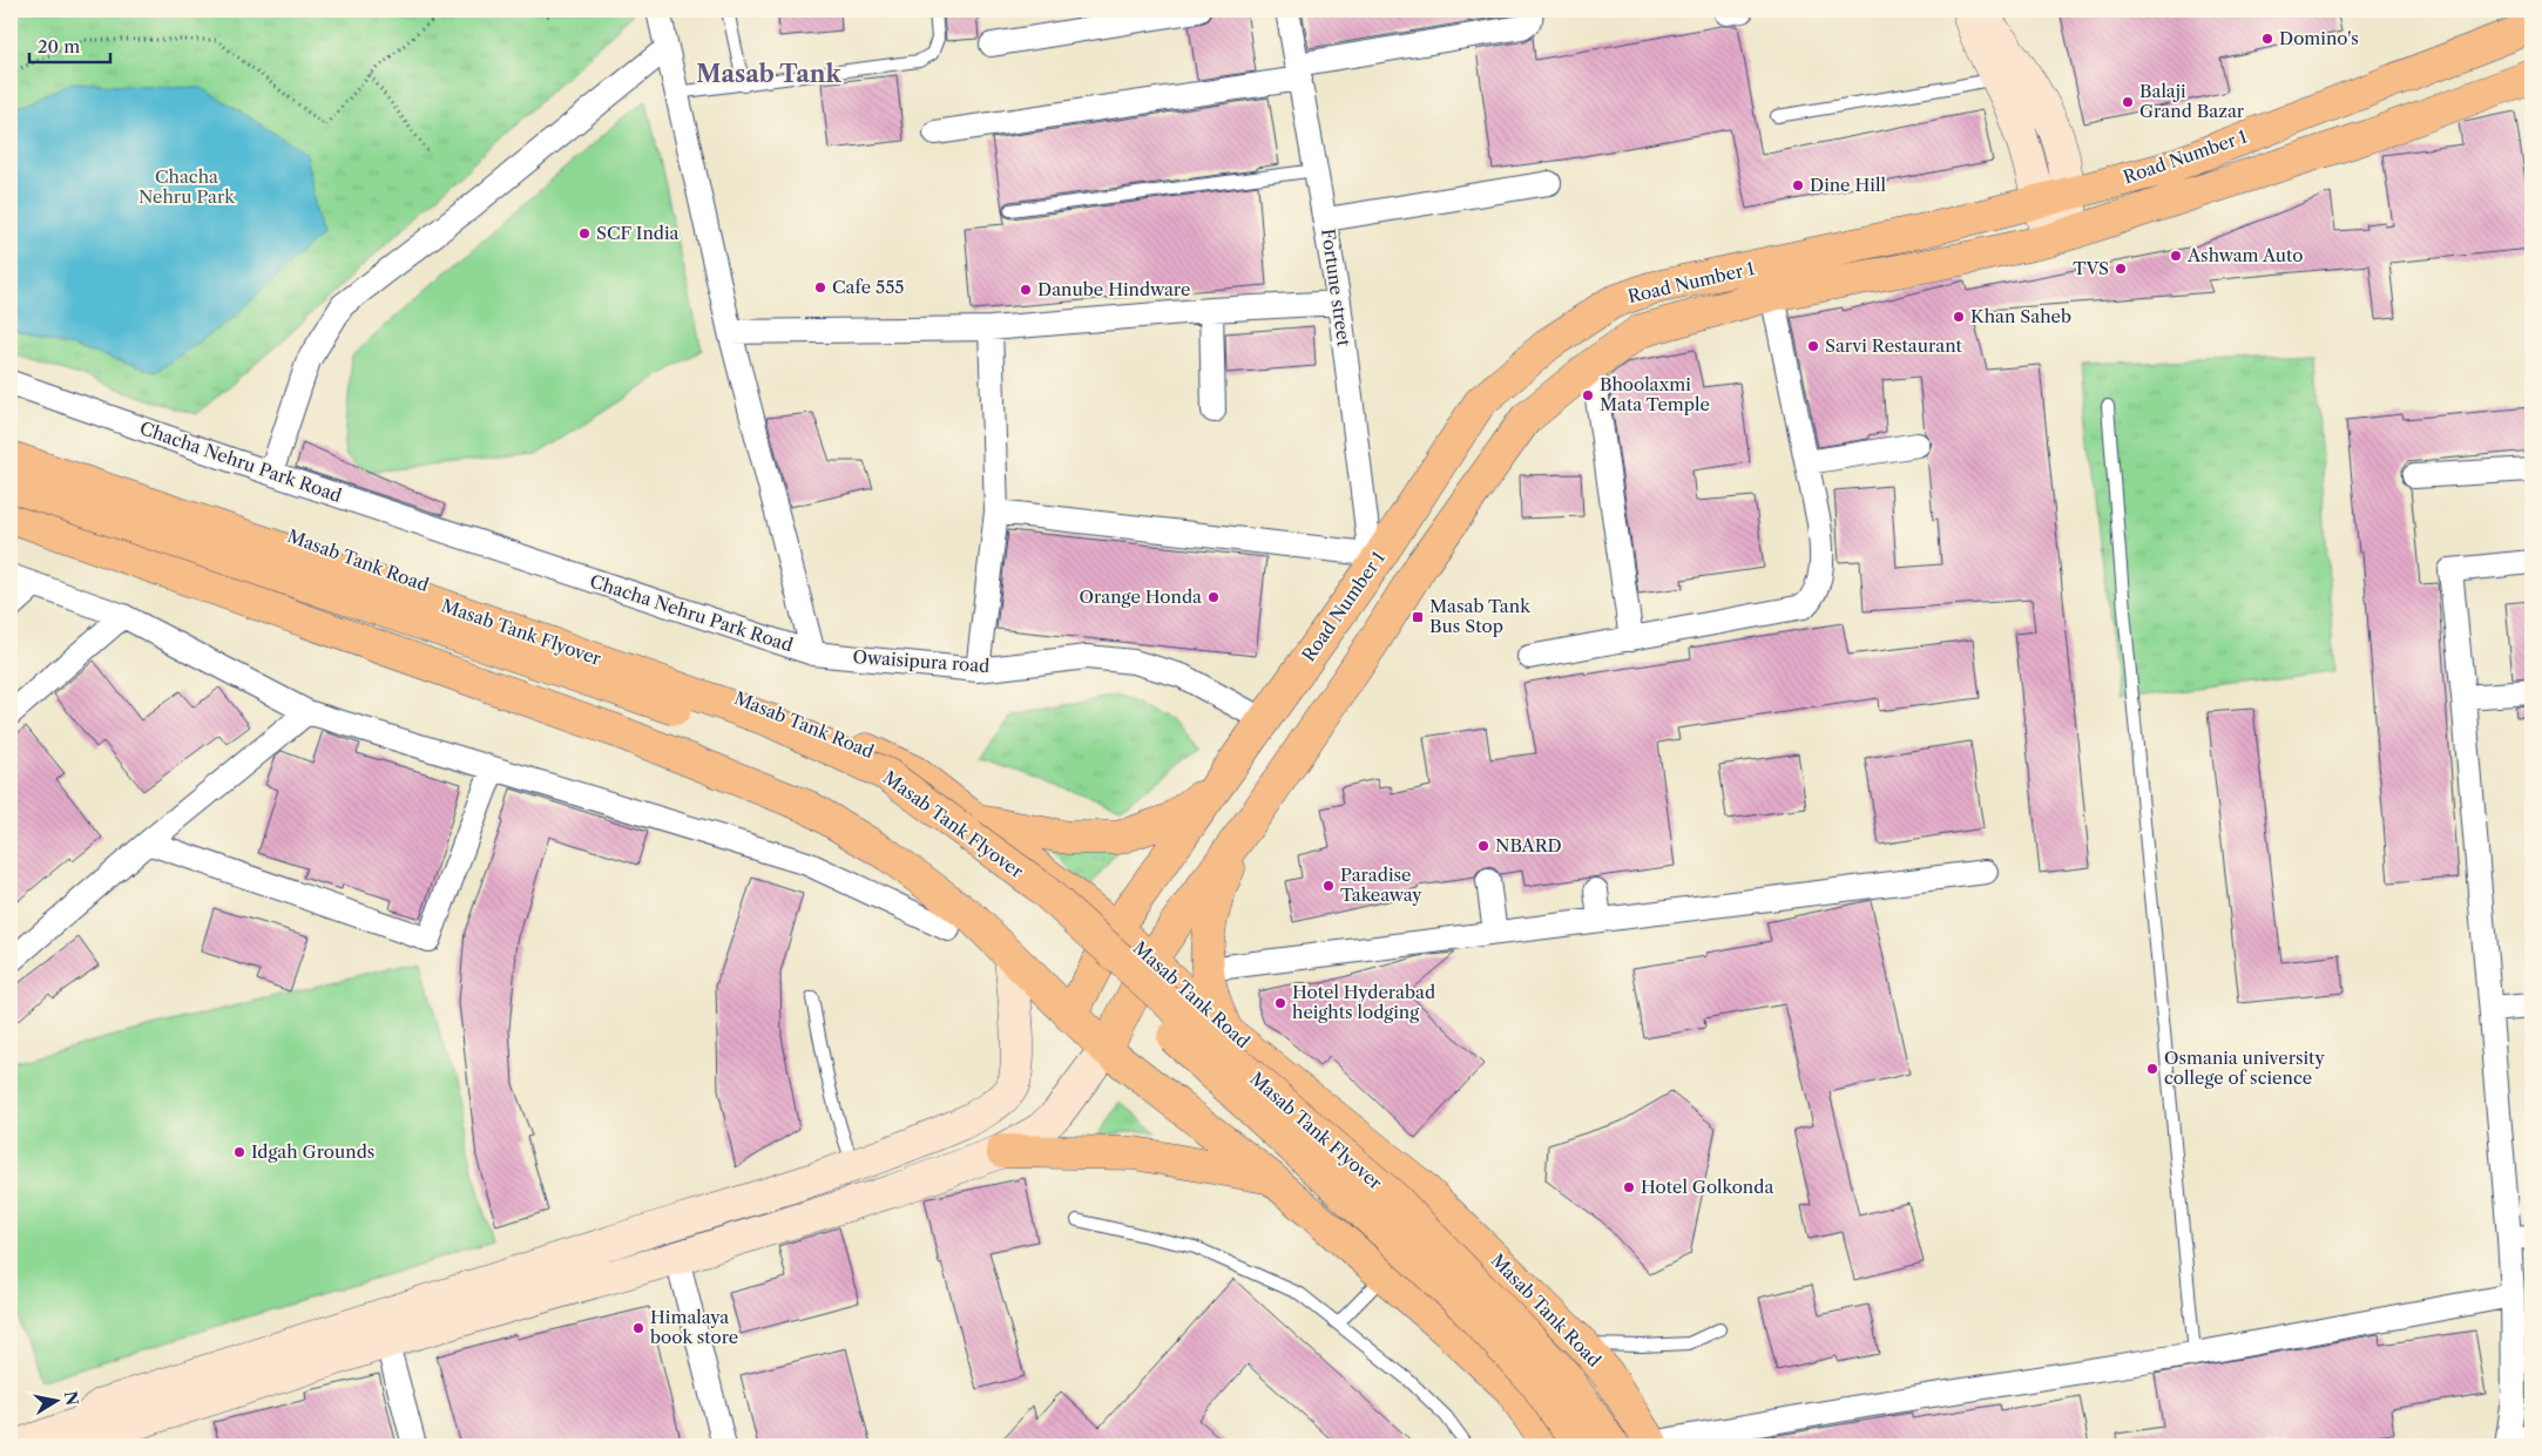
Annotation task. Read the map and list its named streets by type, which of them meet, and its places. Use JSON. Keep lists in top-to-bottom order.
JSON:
{
  "streets": {
    "main road": ["Road Number 1", "Masab Tank Road", "Masab Tank Flyover"],
    "street": ["Fortune street", "Chacha Nehru Park Road", "Owaisipura road"]
  },
  "crossings": [
    ["Road Number 1", "Fortune street"],
    ["Road Number 1", "Masab Tank Road"],
    ["Road Number 1", "Owaisipura road"],
    ["Chacha Nehru Park Road", "Owaisipura road"]
  ],
  "districts": ["Masab Tank"],
  "parks": ["Chacha Nehru Park"],
  "places": {
    "other": [
      "Domino's",
      "Balaji Grand Bazar",
      "Dine Hill",
      "SCF India",
      "Ashwam Auto",
      "TVS",
      "Cafe 555",
      "Danube Hindware",
      "Khan Saheb",
      "Sarvi Restaurant",
      "Bhoolaxmi Mata Temple",
      "Orange Honda",
      "NBARD",
      "Paradise Takeaway",
      "Hotel Hyderabad heights lodging",
      "Osmania university college of science",
      "Idgah Grounds",
      "Hotel Golkonda",
      "Himalaya book store"
    ],
    "transit": ["Masab Tank Bus Stop"]
  },
  "scale_bar": "20 m",
  "north": "right"
}
